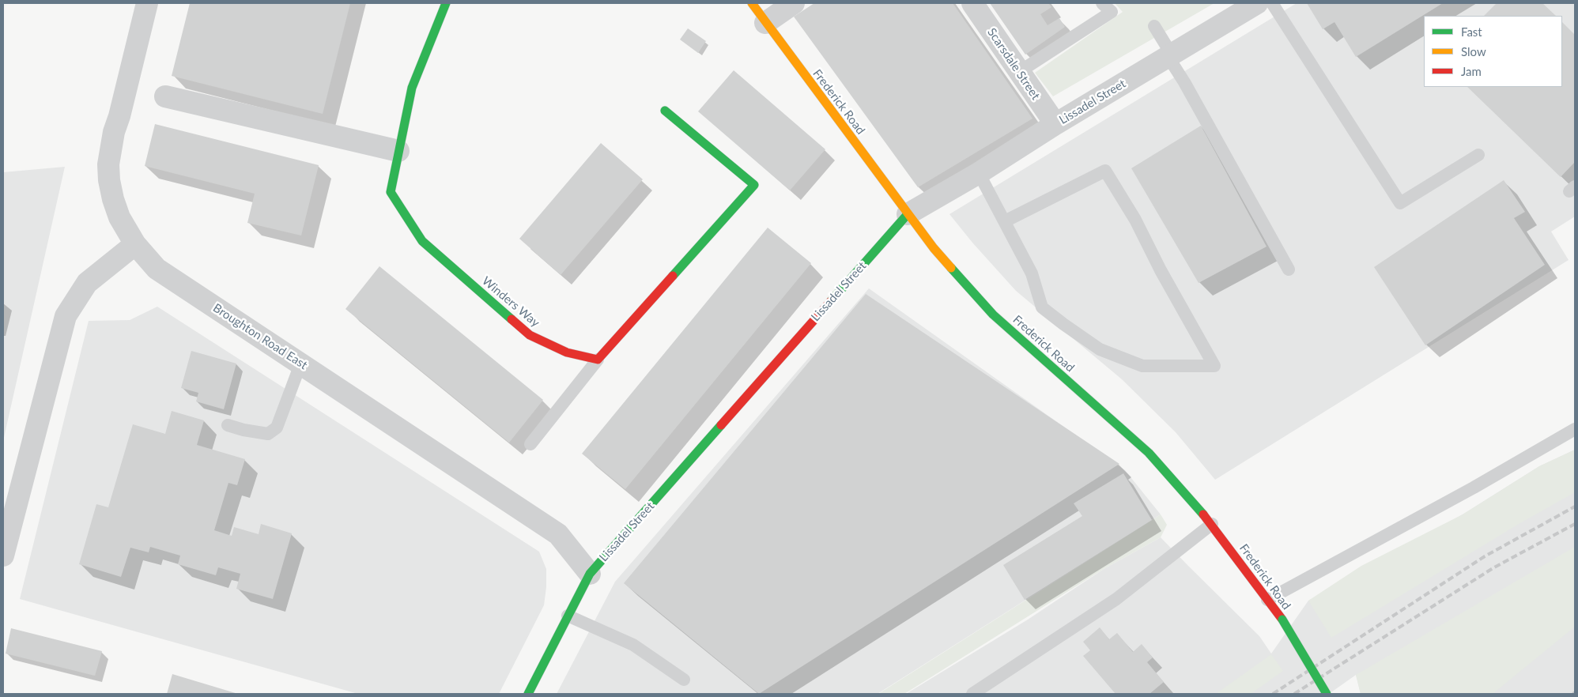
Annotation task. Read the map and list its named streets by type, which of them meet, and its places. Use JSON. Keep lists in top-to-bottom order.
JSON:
{
  "streets": {
    "street": [
      "Scarsdale Street",
      "Frederick Road",
      "Lissadel Street",
      "Winders Way",
      "Broughton Road East"
    ]
  },
  "crossings": [
    ["Scarsdale Street", "Lissadel Street"],
    ["Frederick Road", "Lissadel Street"],
    ["Lissadel Street", "Broughton Road East"]
  ],
  "legend": ["Fast", "Slow", "Jam"]
}
